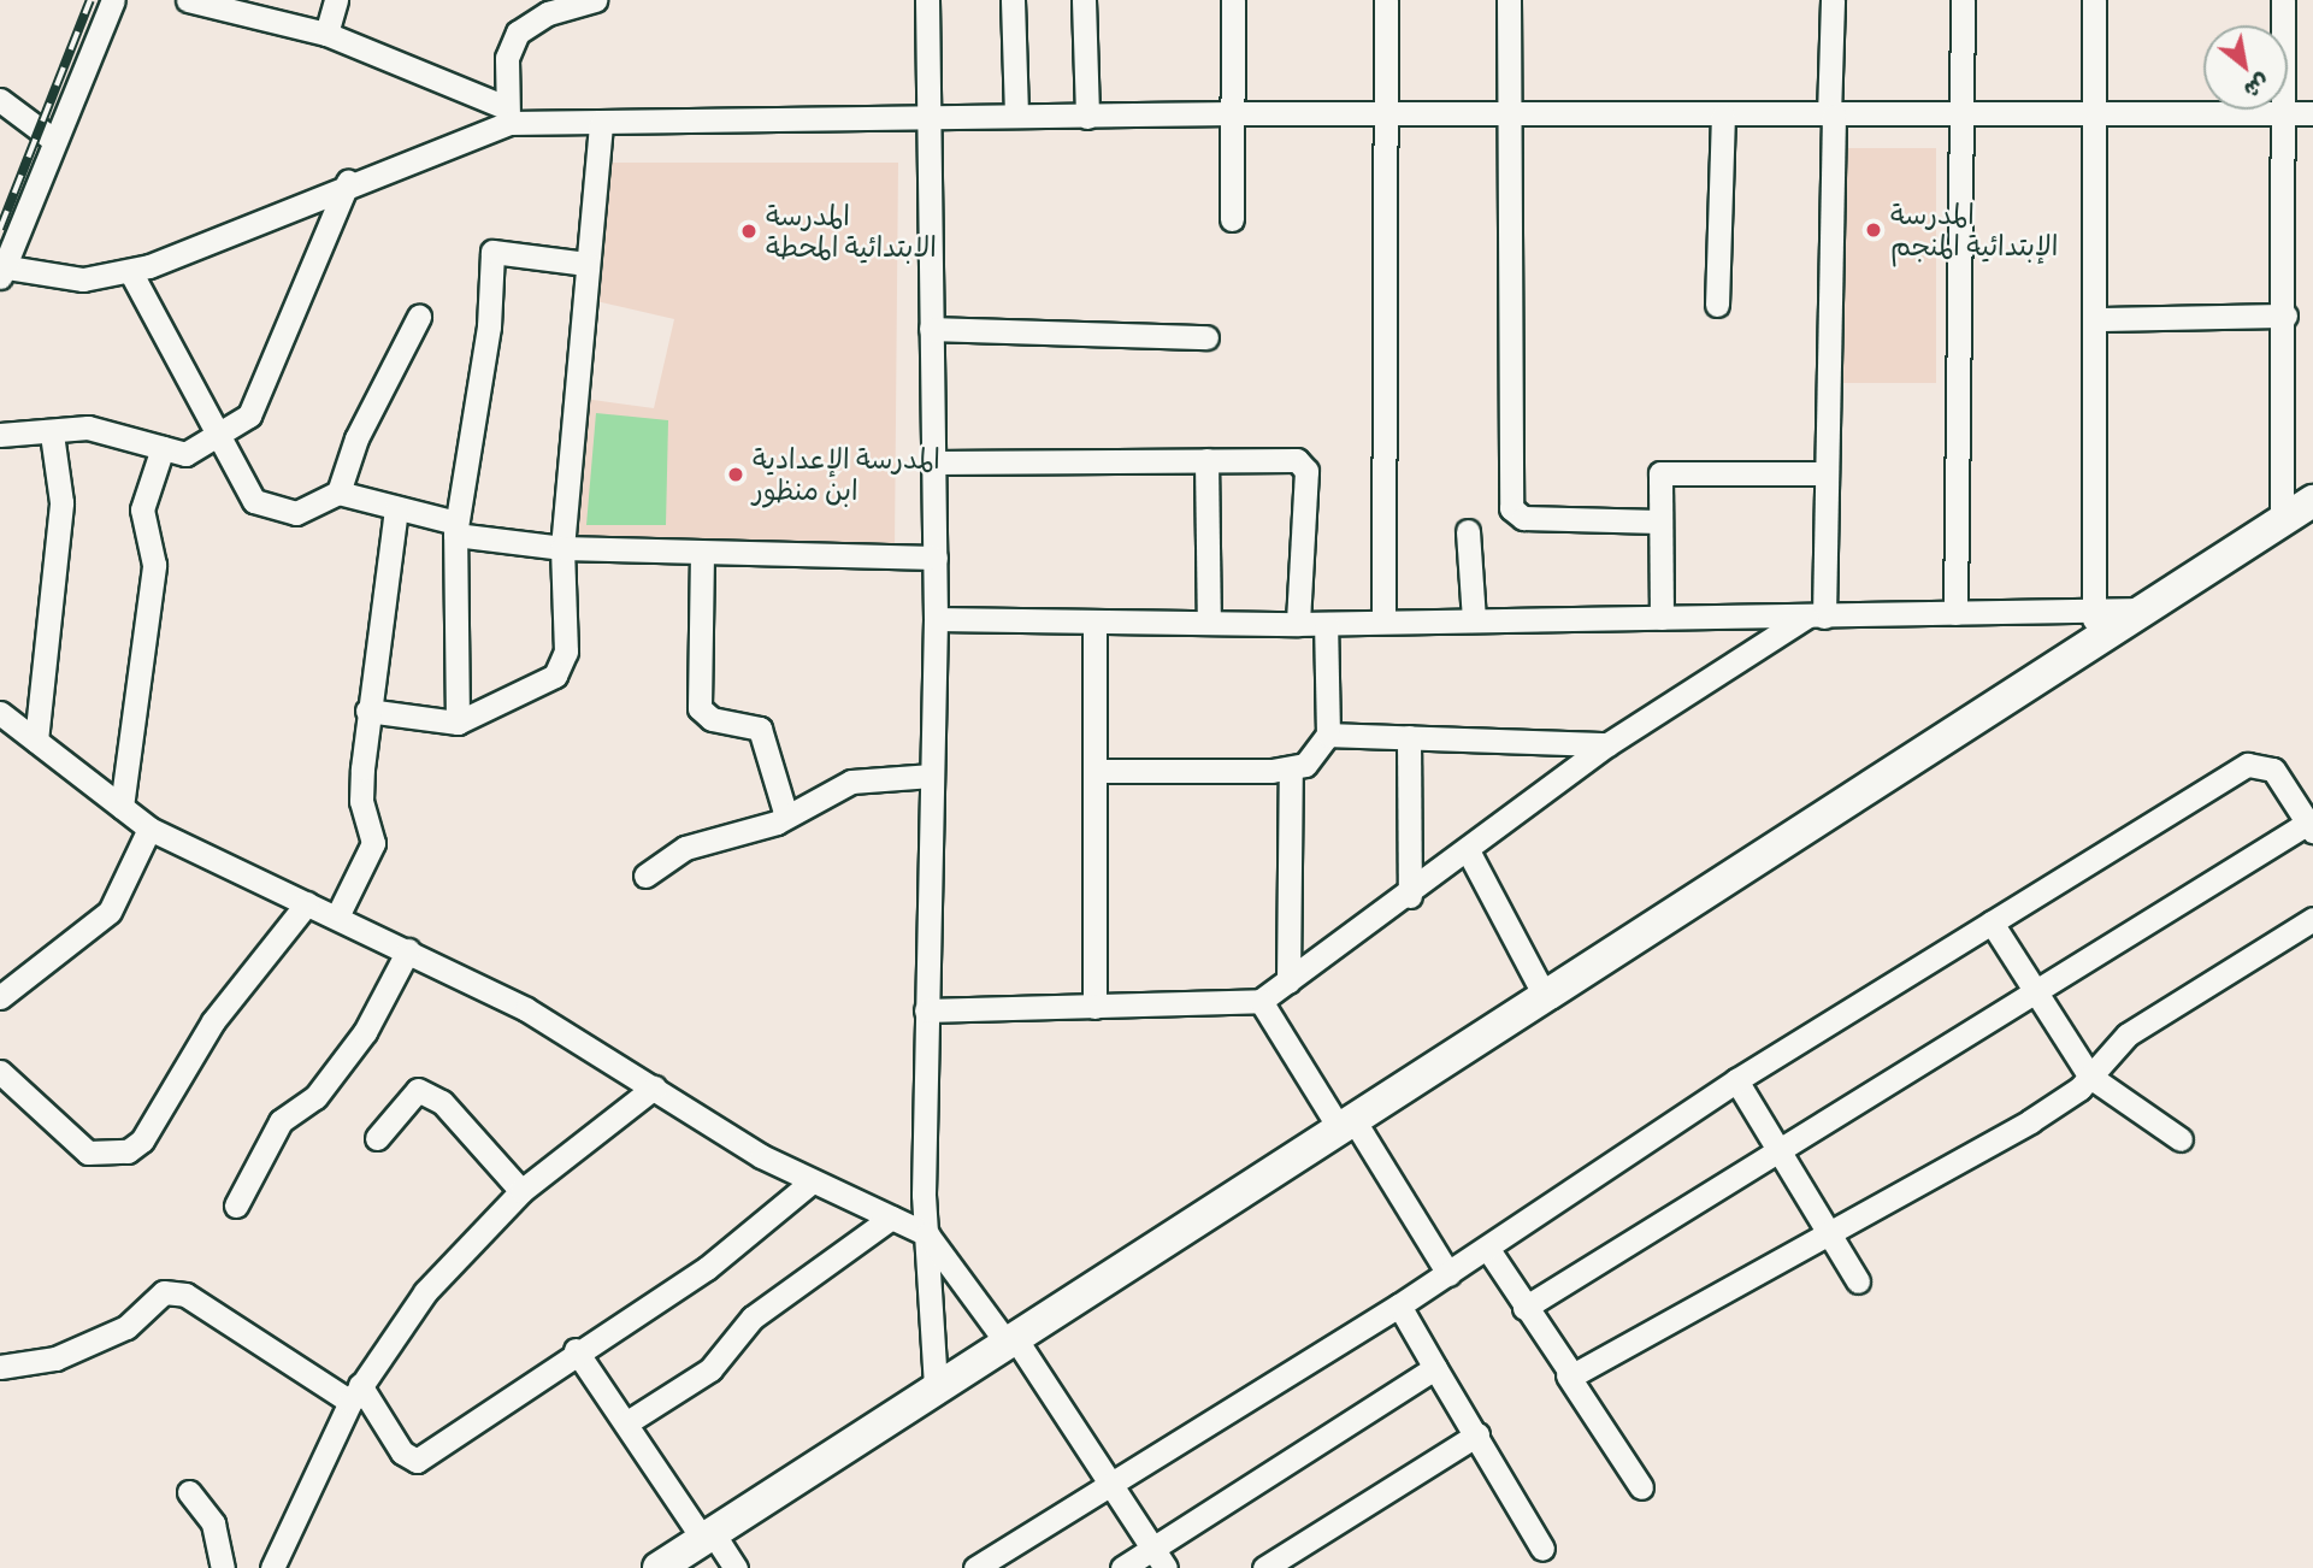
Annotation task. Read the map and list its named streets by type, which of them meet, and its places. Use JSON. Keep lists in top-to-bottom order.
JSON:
{
  "places": ["المدرسة الإبتدائية المنجم", "المدرسة الابتدائية المحطة", "المدرسة الإعدادية ابن منظور"],
  "north": "bottom right"
}
